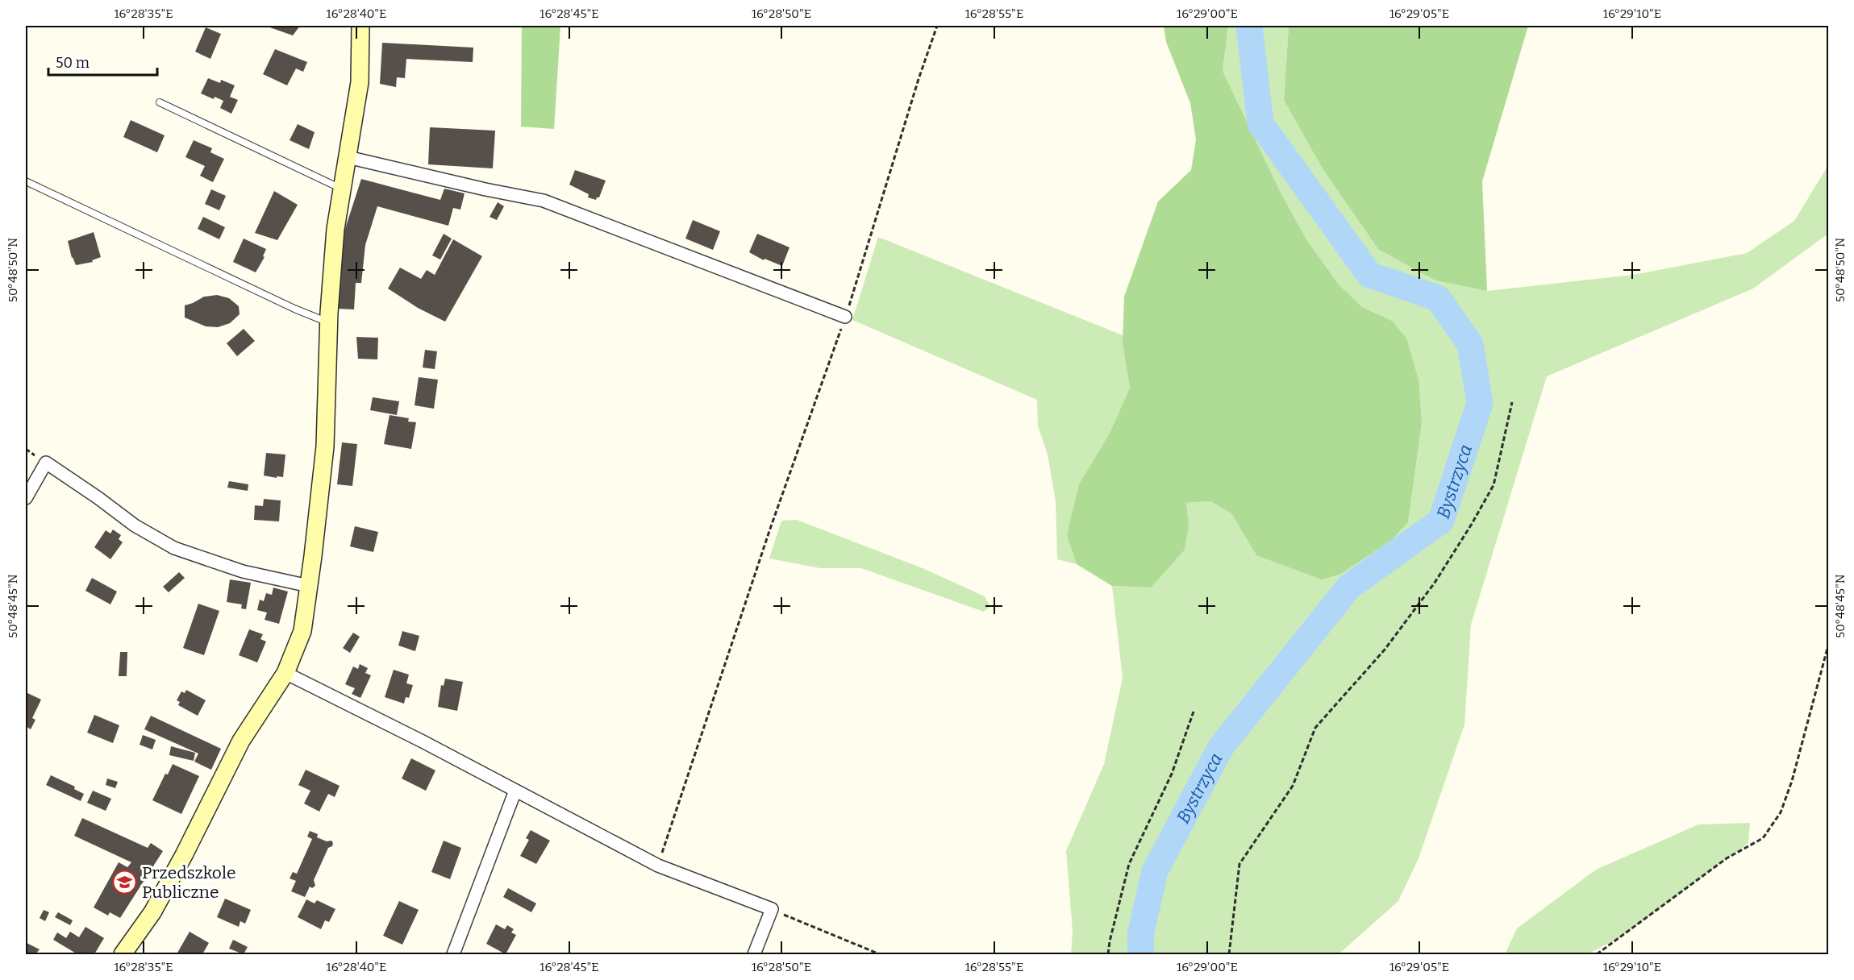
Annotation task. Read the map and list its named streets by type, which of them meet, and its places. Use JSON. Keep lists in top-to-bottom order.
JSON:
{
  "water": ["Bystrzyca"],
  "places": {
    "school or university": ["Przedszkole Publiczne"]
  },
  "scale_bar": "50 m",
  "coordinates": [
    "16°28'35\"E",
    "16°28'40\"E",
    "16°28'45\"E",
    "16°28'50\"E",
    "16°28'55\"E",
    "16°29'00\"E",
    "16°29'05\"E",
    "16°29'10\"E",
    "50°48'50\"N",
    "50°48'45\"N"
  ]
}
